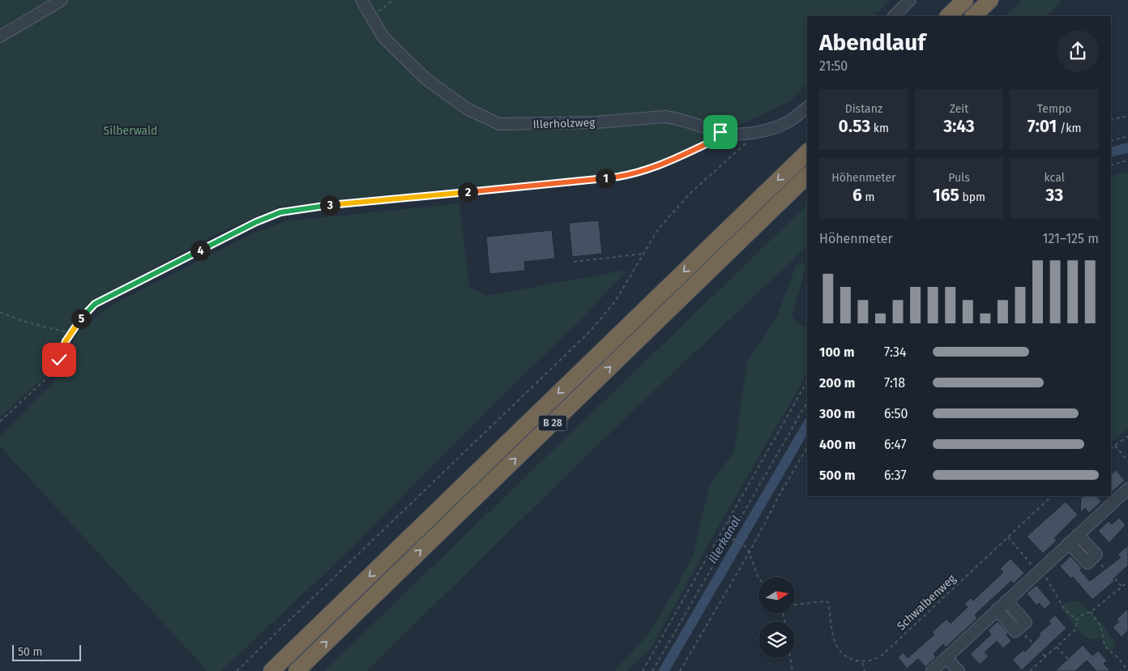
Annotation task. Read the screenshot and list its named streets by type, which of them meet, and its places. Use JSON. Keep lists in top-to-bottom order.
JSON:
{
  "streets": {
    "highway": ["B 28"],
    "street": ["Illerholzweg"],
    "path": ["Schwalbenweg"]
  },
  "water": ["Illerkanal"],
  "parks": ["Silberwald"],
  "scale_bar": "50 m",
  "north": "right",
  "page": {
    "heading": ["Abendlauf", "21:50"],
    "stats": [
      ["Distanz", "0.53 km"],
      ["Zeit", "3:43"],
      ["Tempo", "7:01 /km"],
      ["Höhenmeter", "6 m"],
      ["Puls", "165 bpm"],
      ["kcal", "33"]
    ],
    "pins": [
      "1",
      "2",
      "3",
      "4",
      "5"
    ],
    "chart": ["Höhenmeter", "121–125 m"],
    "list": [
      {
        "name": "100 m",
        "note": "7:34"
      },
      {
        "name": "200 m",
        "note": "7:18"
      },
      {
        "name": "300 m",
        "note": "6:50"
      },
      {
        "name": "400 m",
        "note": "6:47"
      },
      {
        "name": "500 m",
        "note": "6:37"
      }
    ],
    "scale": "50 m"
  }
}
